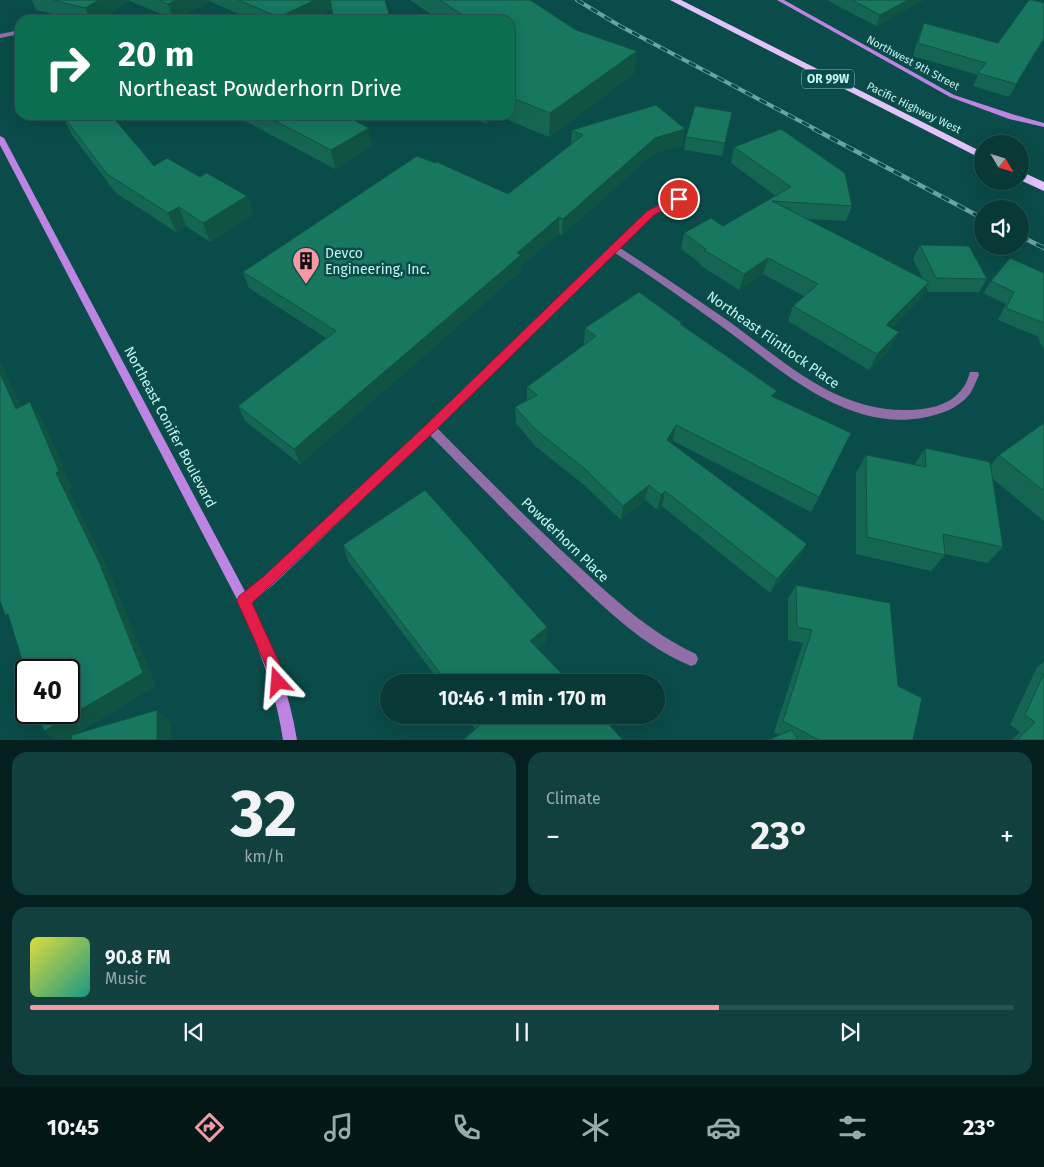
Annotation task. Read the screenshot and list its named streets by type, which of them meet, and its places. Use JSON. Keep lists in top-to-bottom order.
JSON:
{
  "streets": {
    "highway": ["OR 99W", "Pacific Highway West"],
    "street": [
      "Northwest 9th Street",
      "Northeast Flintlock Place",
      "Northeast Conifer Boulevard",
      "Powderhorn Place"
    ]
  },
  "places": {
    "building": ["Devco Engineering, Inc."]
  },
  "north": "bottom right",
  "page": {
    "turn": ["20 m", "Northeast Powderhorn Drive"],
    "limit": "40",
    "trip": "10:46 · 1 min · 170 m",
    "tile": [
      ["32", "km/h"],
      "Climate"
    ],
    "heat": ["−", "23°", "+"],
    "song": ["90.8 FM", "Music"],
    "tabs": ["10:45", "23°"]
  }
}
